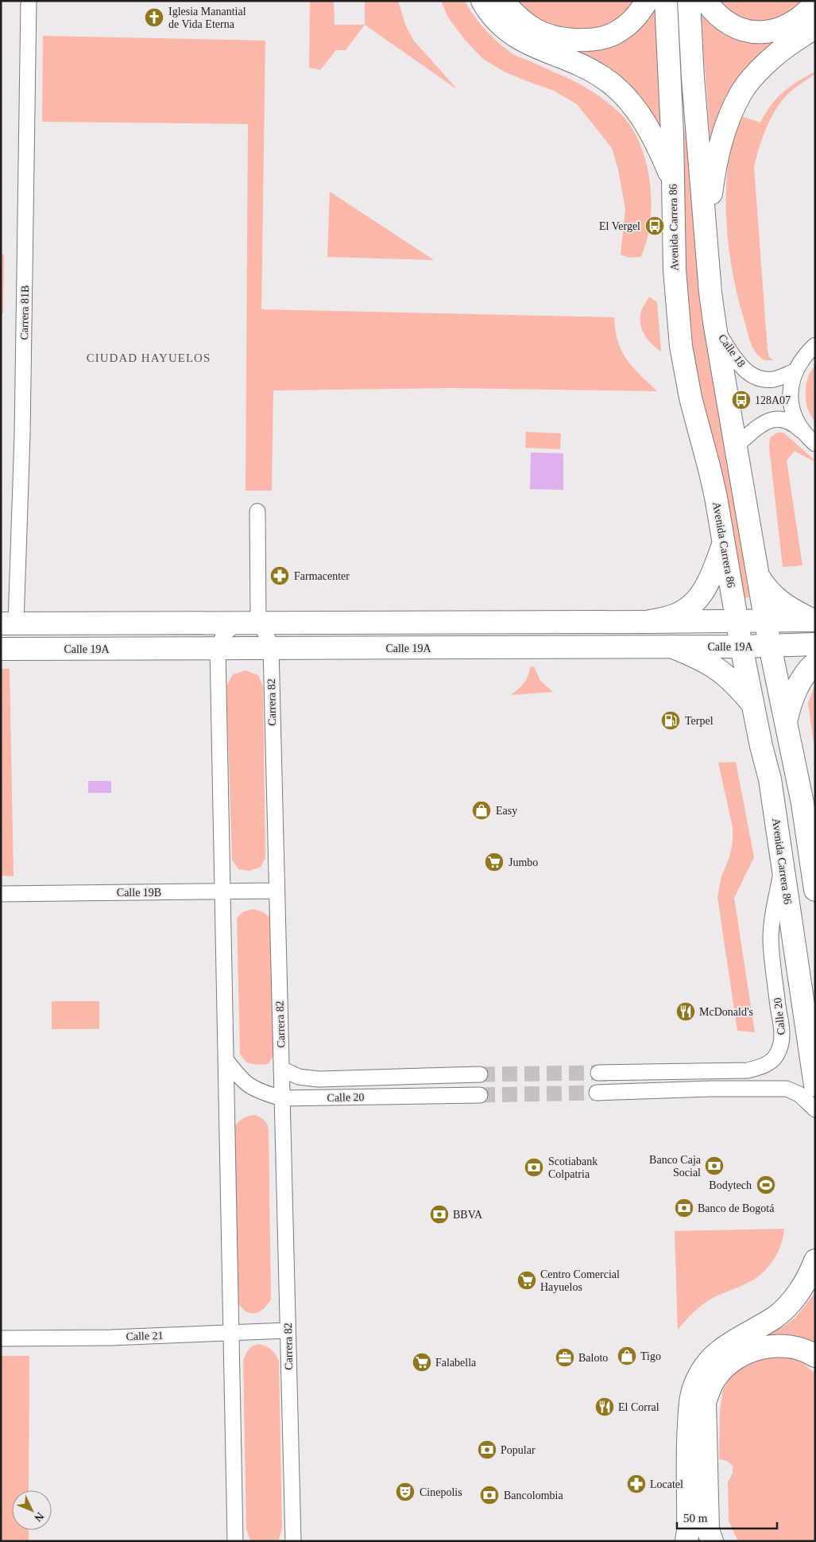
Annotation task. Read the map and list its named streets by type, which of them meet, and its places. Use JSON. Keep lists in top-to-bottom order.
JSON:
{
  "streets": {
    "main road": ["Avenida Carrera 86", "Calle 19A"],
    "street": [
      "Carrera 81B",
      "Calle 18",
      "Carrera 82",
      "Calle 19B",
      "Calle 20",
      "Calle 21"
    ]
  },
  "crossings": [
    ["Avenida Carrera 86", "Calle 19A"],
    ["Avenida Carrera 86", "Calle 20"],
    ["Calle 19A", "Carrera 82"],
    ["Carrera 82", "Calle 19B"],
    ["Carrera 82", "Calle 20"],
    ["Carrera 82", "Calle 21"]
  ],
  "districts": ["CIUDAD HAYUELOS"],
  "places": {
    "church": ["Iglesia Manantial de Vida Eterna"],
    "bus stop": ["El Vergel", "128A07"],
    "pharmacy": ["Farmacenter", "Locatel"],
    "fuel station": ["Terpel"],
    "shop": ["Easy", "Tigo"],
    "supermarket": ["Jumbo", "Centro Comercial Hayuelos", "Falabella"],
    "restaurant": ["McDonald's", "El Corral"],
    "bank": [
      "Banco Caja Social",
      "Scotiabank Colpatria",
      "Banco de Bogotá",
      "BBVA",
      "Popular",
      "Bancolombia"
    ],
    "sports": ["Bodytech"],
    "office": ["Baloto"],
    "theatre": ["Cinepolis"]
  },
  "scale_bar": "50 m",
  "north": "bottom right"
}
